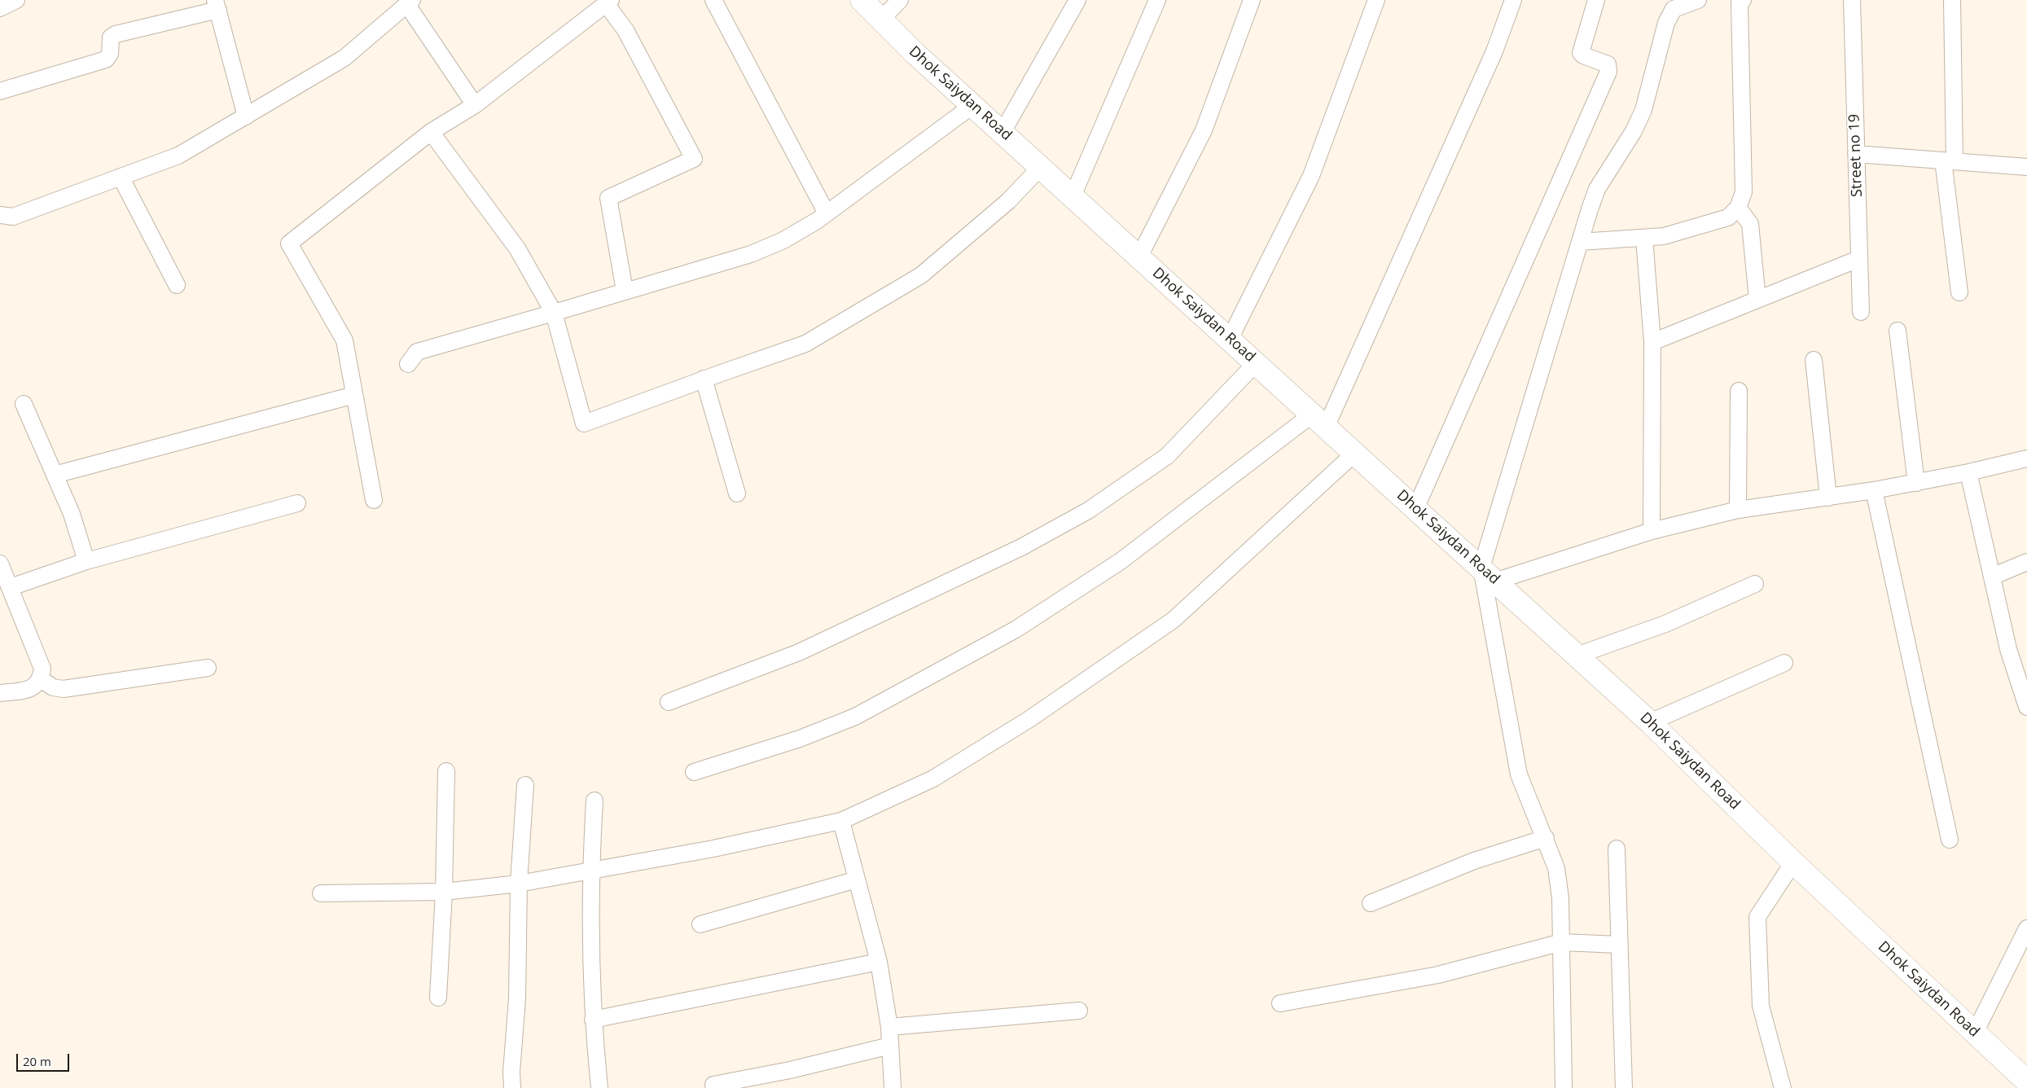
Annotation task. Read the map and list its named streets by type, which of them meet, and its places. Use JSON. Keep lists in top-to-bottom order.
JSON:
{
  "streets": {
    "main road": ["Dhok Saiydan Road"],
    "street": ["Street no 19"]
  },
  "scale_bar": "20 m"
}
